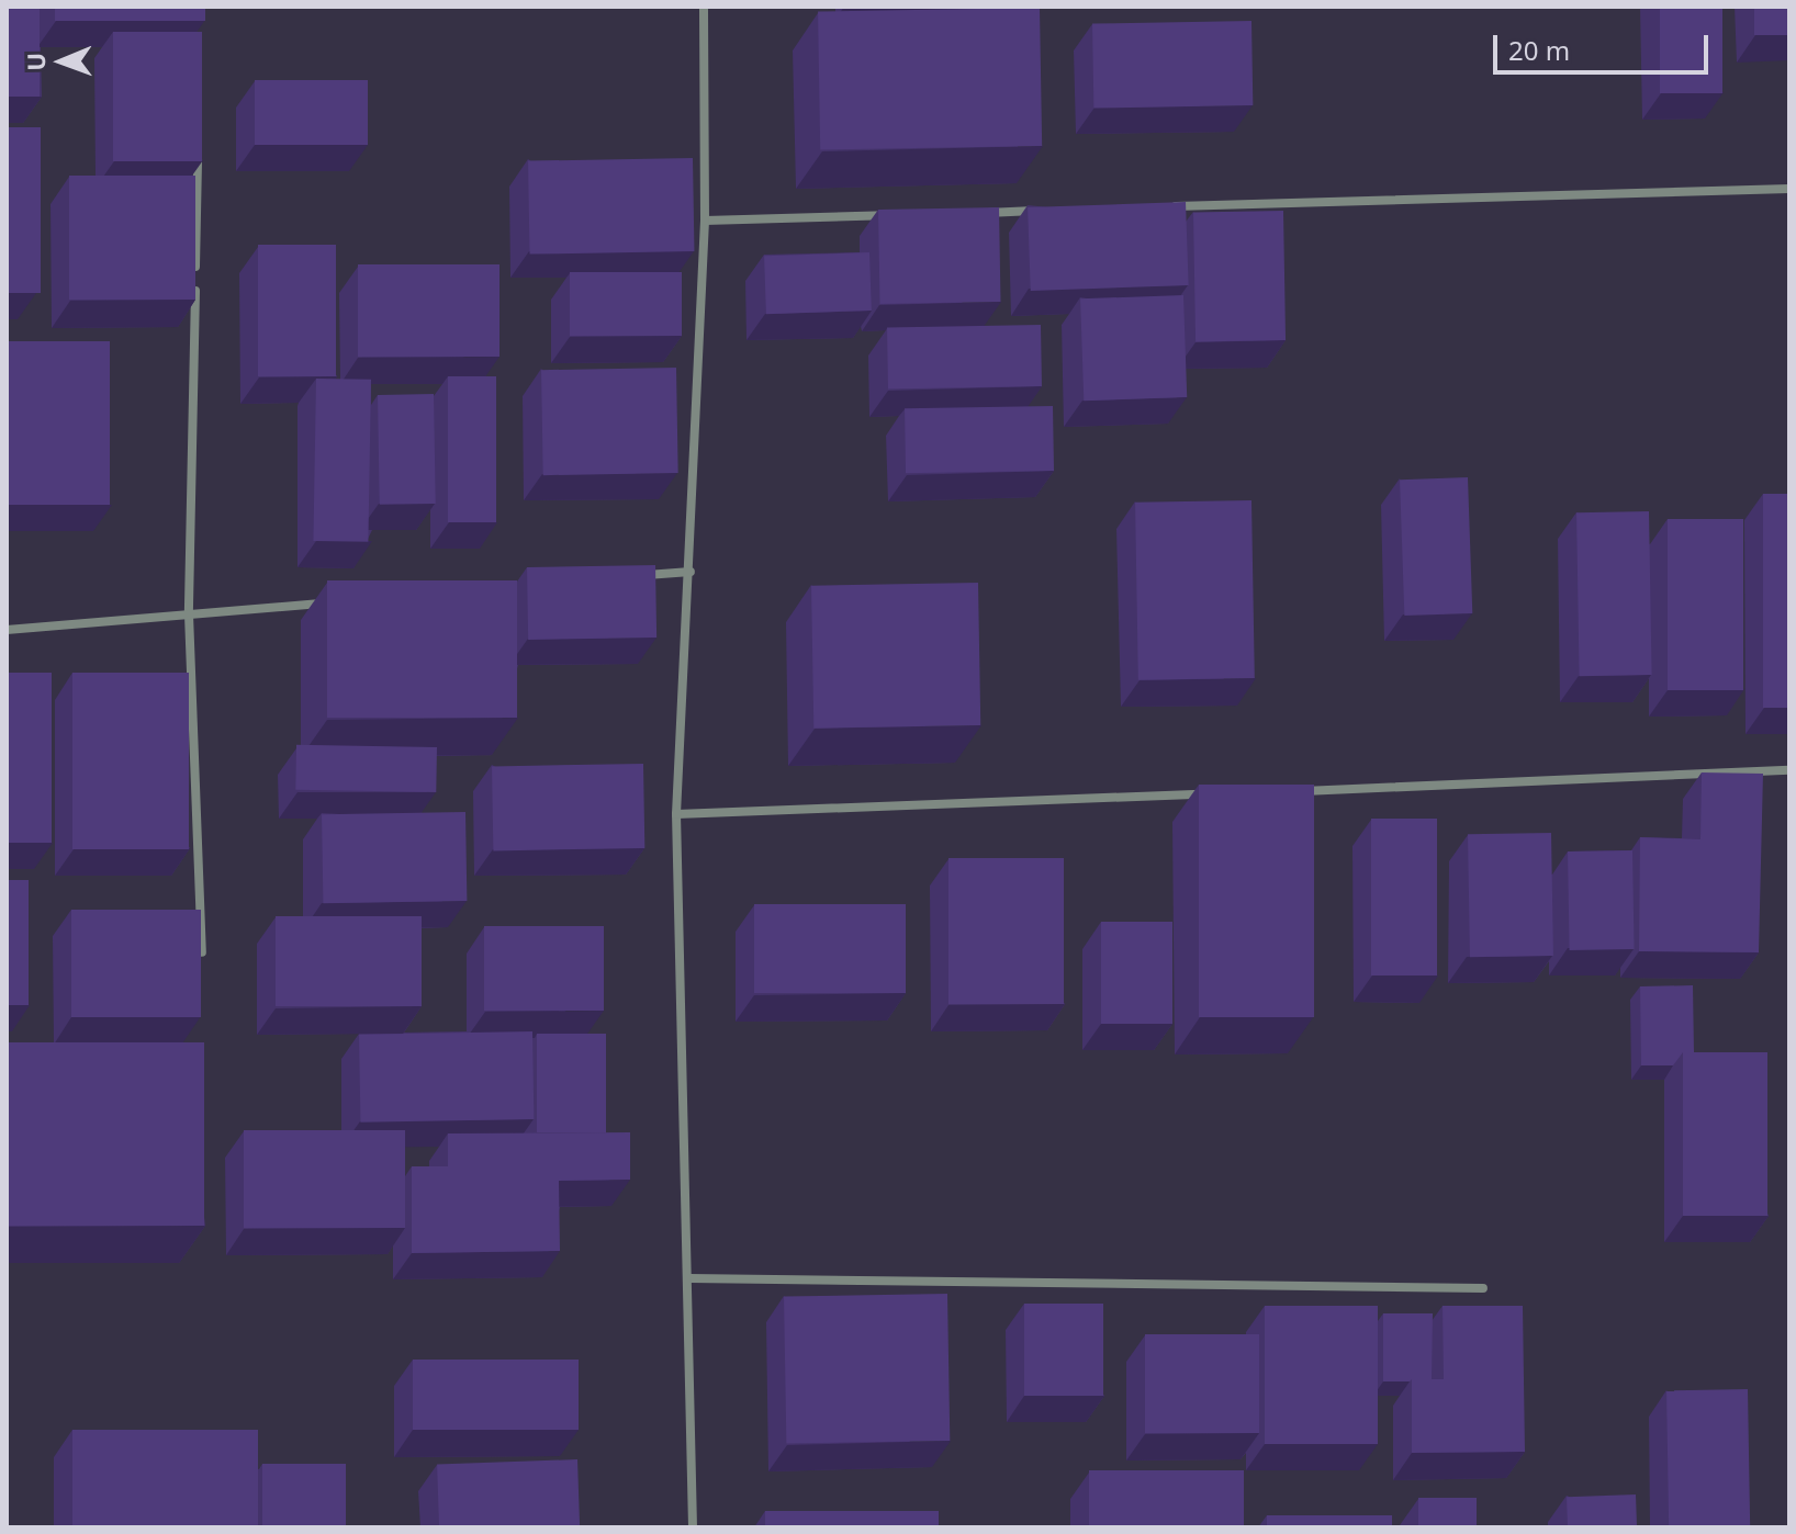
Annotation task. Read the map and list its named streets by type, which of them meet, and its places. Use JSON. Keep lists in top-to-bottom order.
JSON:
{
  "scale_bar": "20 m",
  "north": "left"
}
